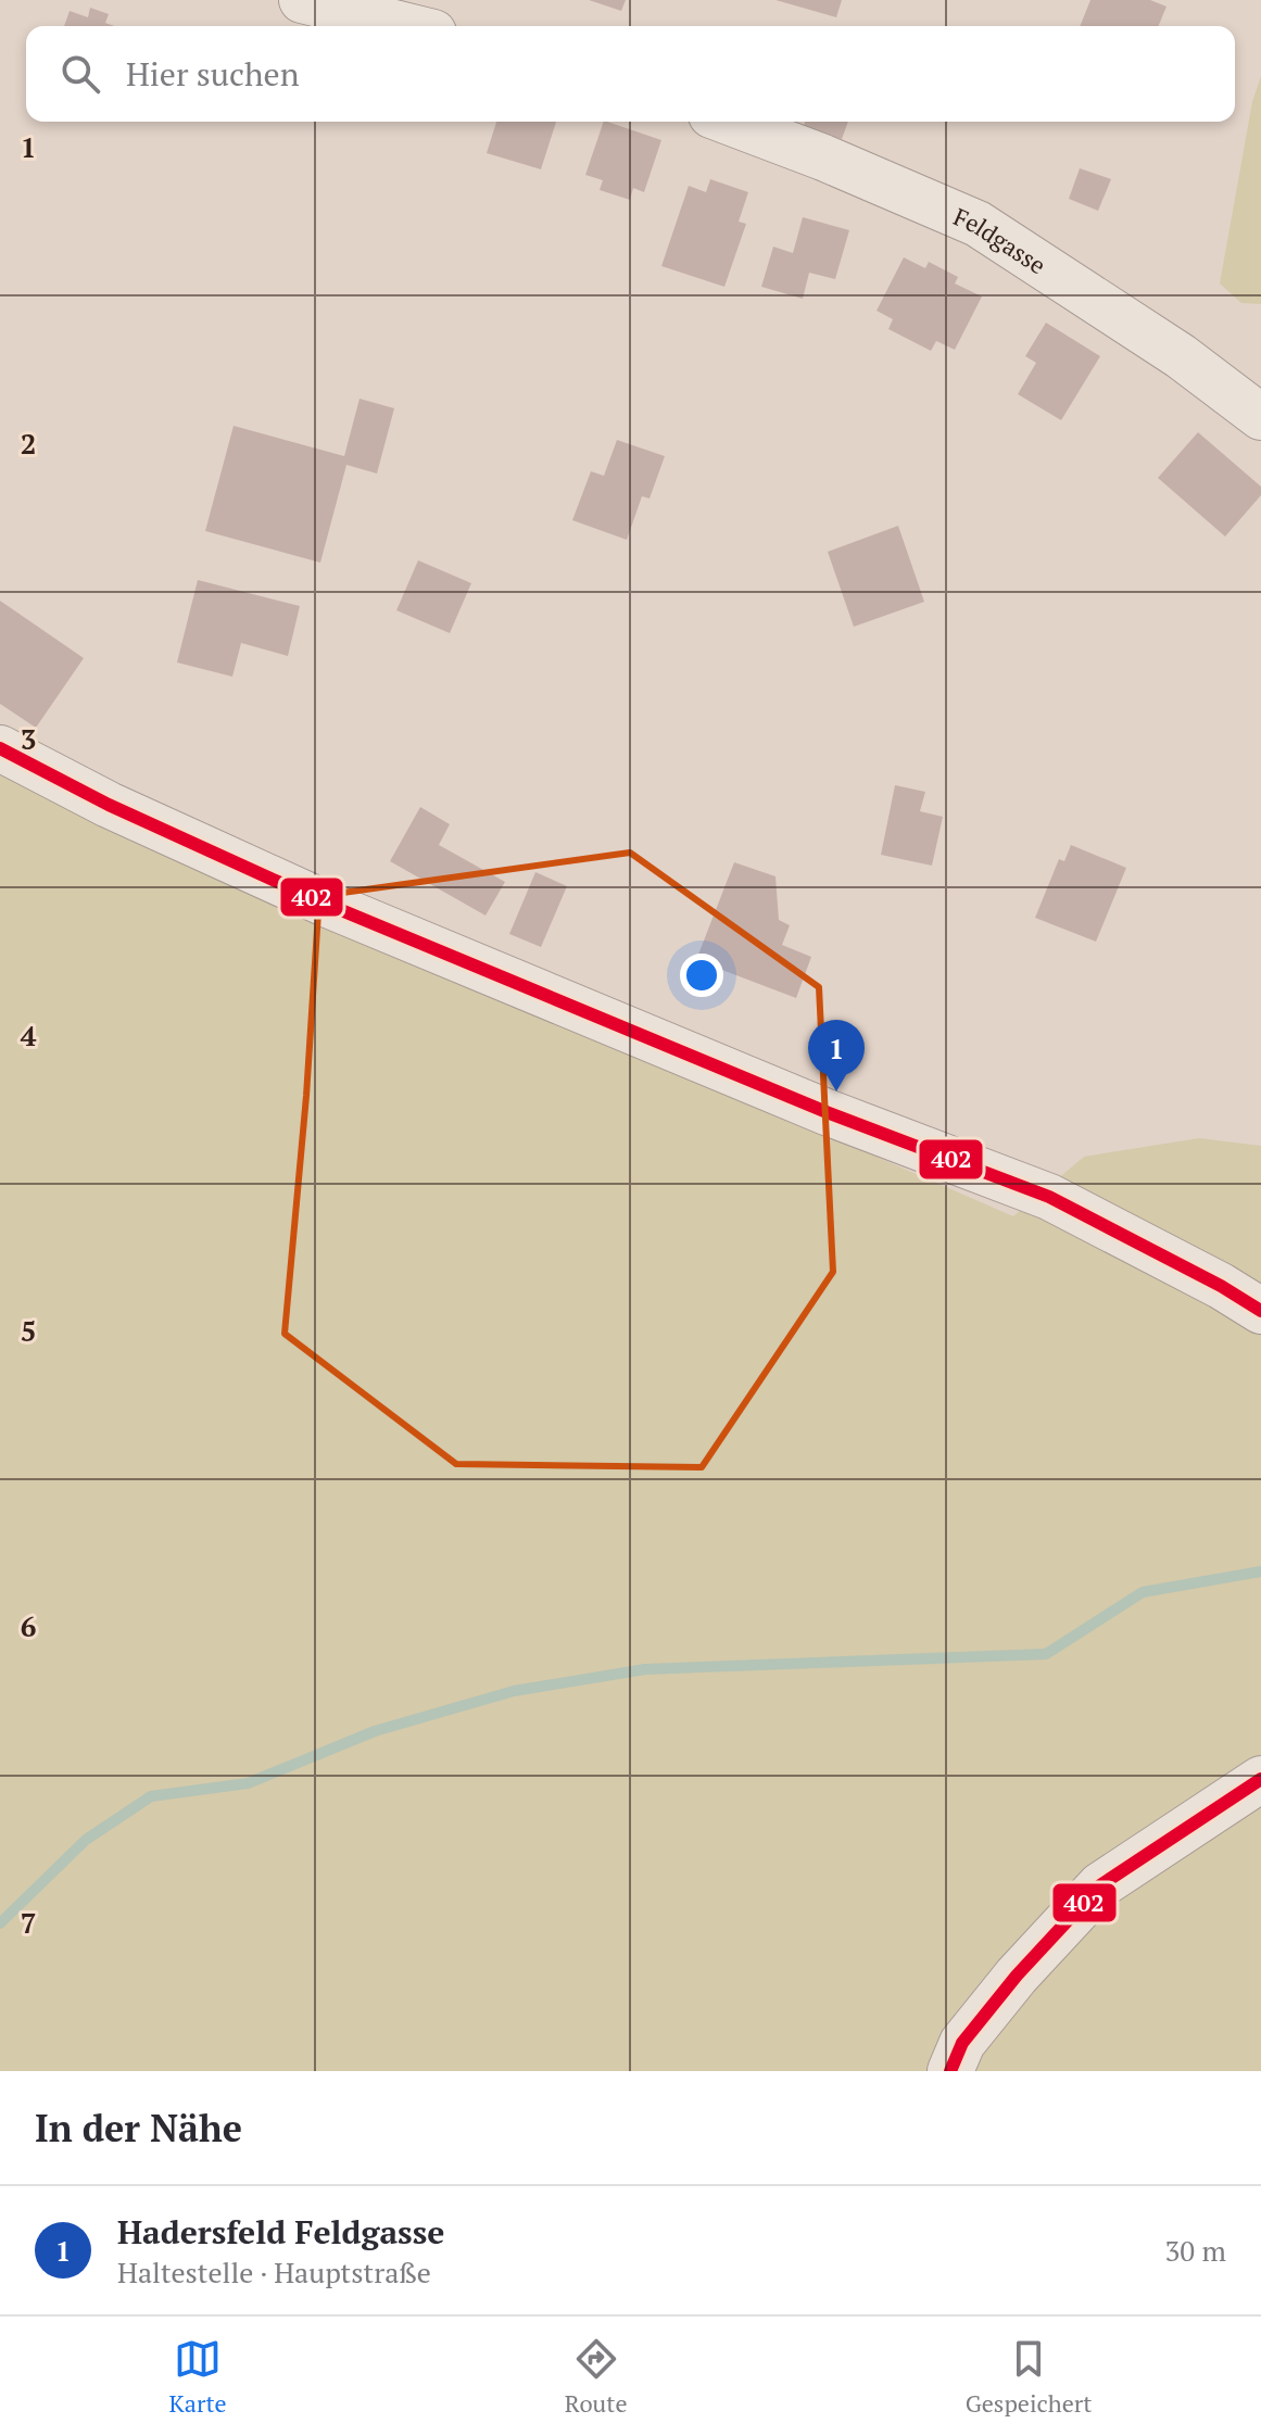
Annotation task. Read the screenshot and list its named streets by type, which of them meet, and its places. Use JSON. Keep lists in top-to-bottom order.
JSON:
{
  "streets": {
    "street": ["Feldgasse"]
  },
  "lines": ["transit line 402"],
  "page": {
    "search": "Hier suchen",
    "pins": "1",
    "heading": "In der Nähe",
    "list": [
      {
        "mark": "1",
        "name": "Hadersfeld Feldgasse",
        "note": "Haltestelle · Hauptstraße",
        "value": "30 m"
      }
    ],
    "nav": ["Karte", "Route", "Gespeichert"]
  },
  "grid": {
    "rows": [
      "1",
      "2",
      "3",
      "4",
      "5",
      "6",
      "7"
    ]
  }
}
